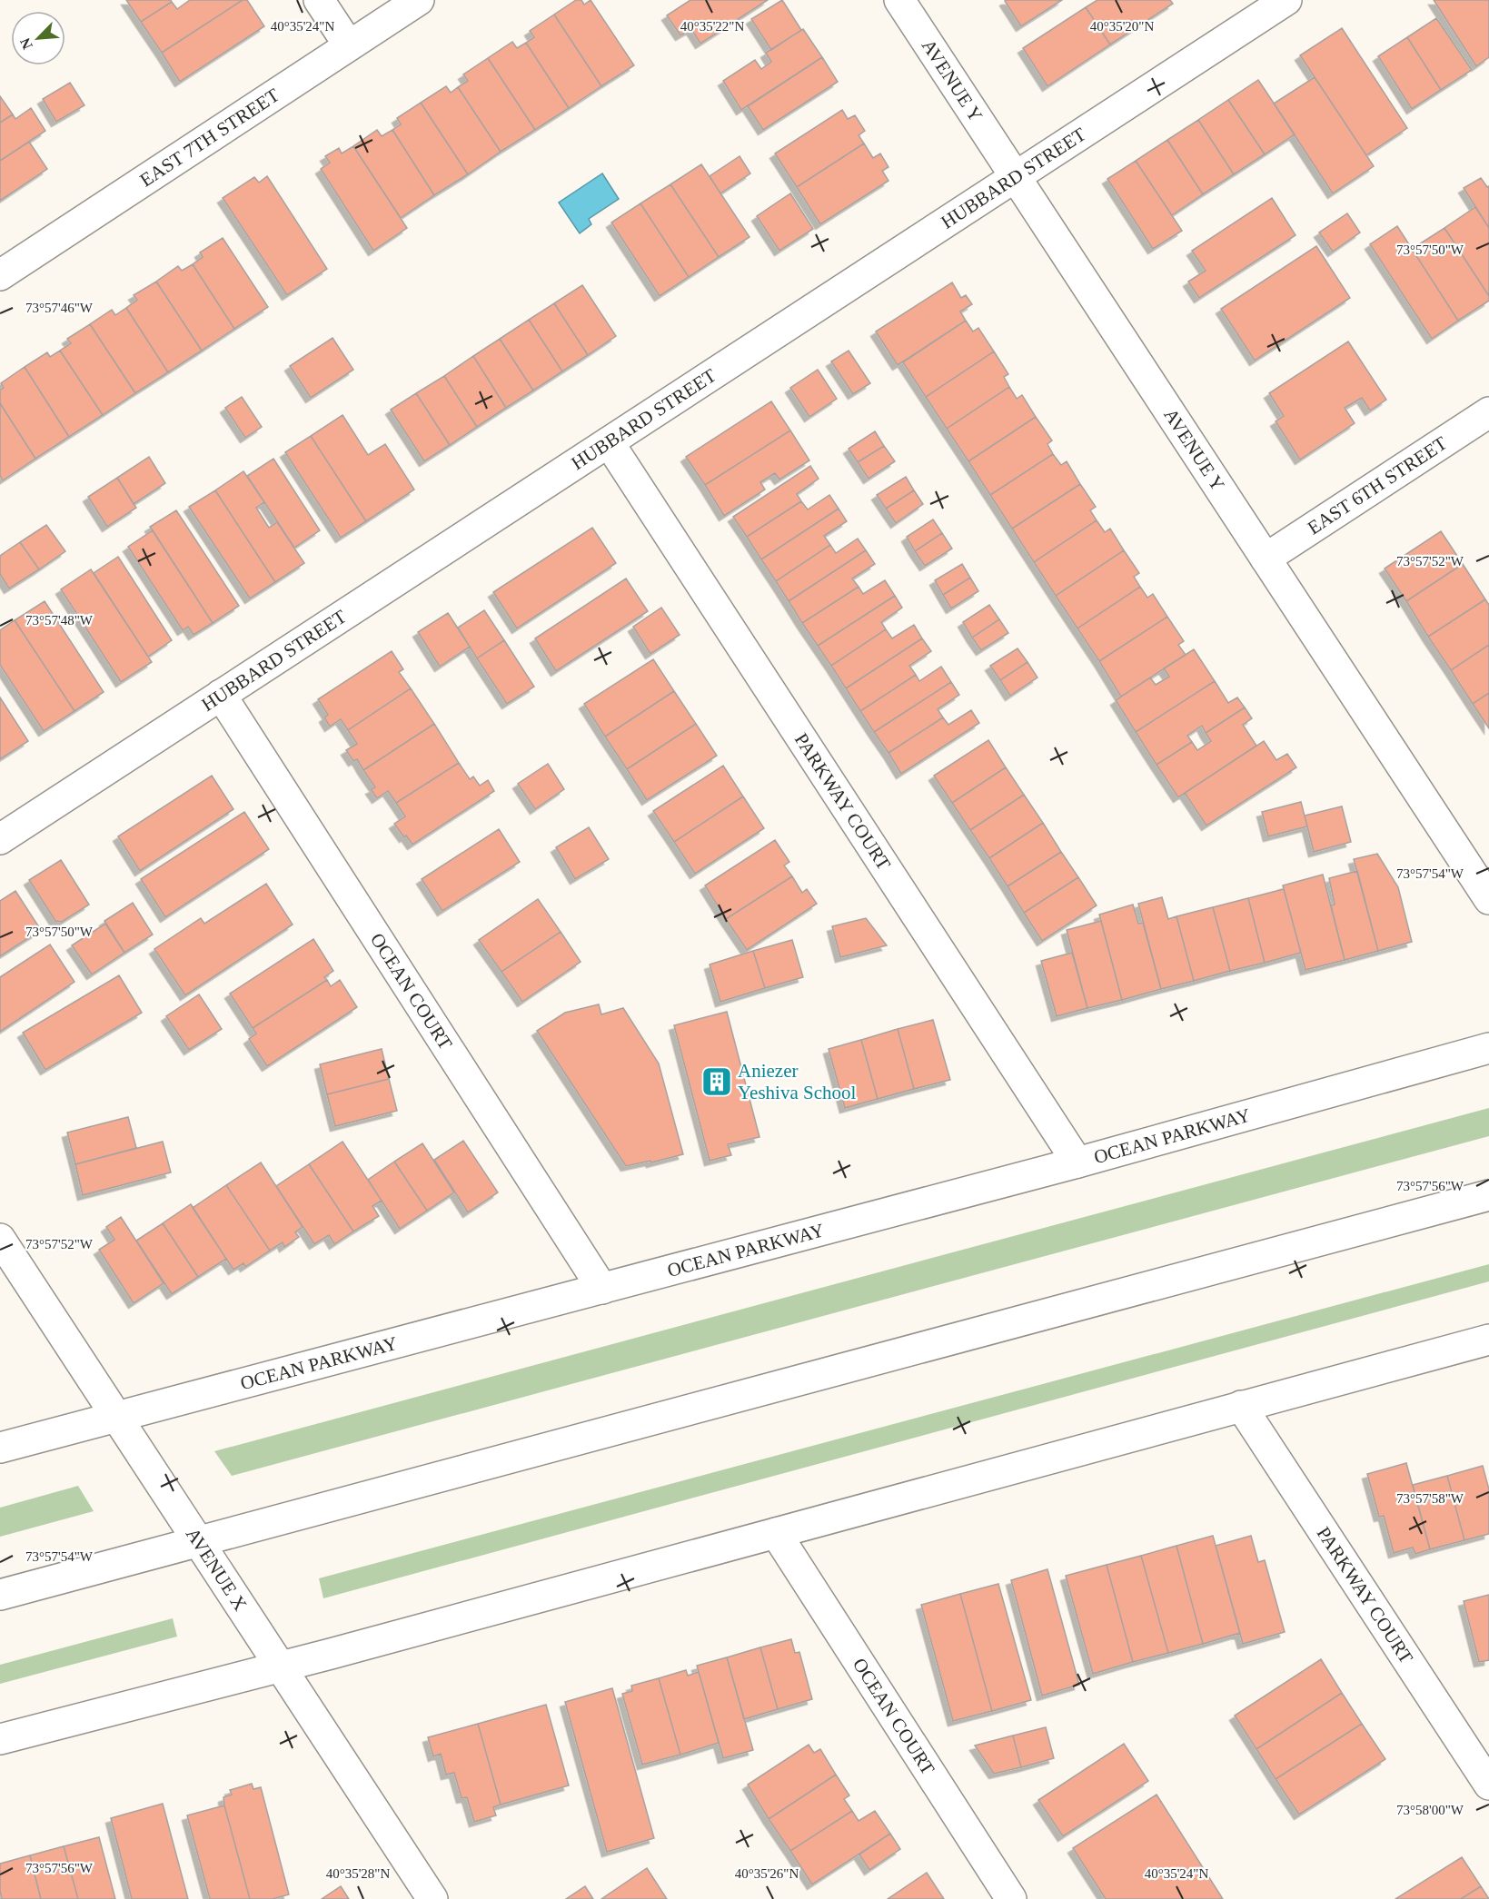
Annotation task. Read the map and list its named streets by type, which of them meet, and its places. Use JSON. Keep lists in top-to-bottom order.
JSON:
{
  "streets": {
    "street": [
      "AVENUE Y",
      "EAST 7TH STREET",
      "HUBBARD STREET",
      "EAST 6TH STREET",
      "PARKWAY COURT",
      "OCEAN COURT",
      "OCEAN PARKWAY",
      "AVENUE X"
    ]
  },
  "crossings": [
    ["AVENUE Y", "HUBBARD STREET"],
    ["AVENUE Y", "EAST 6TH STREET"],
    ["HUBBARD STREET", "PARKWAY COURT"],
    ["HUBBARD STREET", "OCEAN COURT"],
    ["PARKWAY COURT", "OCEAN PARKWAY"],
    ["OCEAN COURT", "OCEAN PARKWAY"],
    ["OCEAN PARKWAY", "AVENUE X"]
  ],
  "places": {
    "building": ["Aniezer Yeshiva School"]
  },
  "north": "bottom left",
  "coordinates": [
    "40°35'24\"N",
    "40°35'20\"N",
    "40°35'22\"N",
    "73°57'50\"W",
    "73°57'46\"W",
    "73°57'52\"W",
    "73°57'48\"W",
    "73°57'54\"W",
    "73°57'56\"W",
    "73°57'58\"W",
    "73°58'00\"W",
    "40°35'28\"N",
    "40°35'26\"N"
  ]
}
